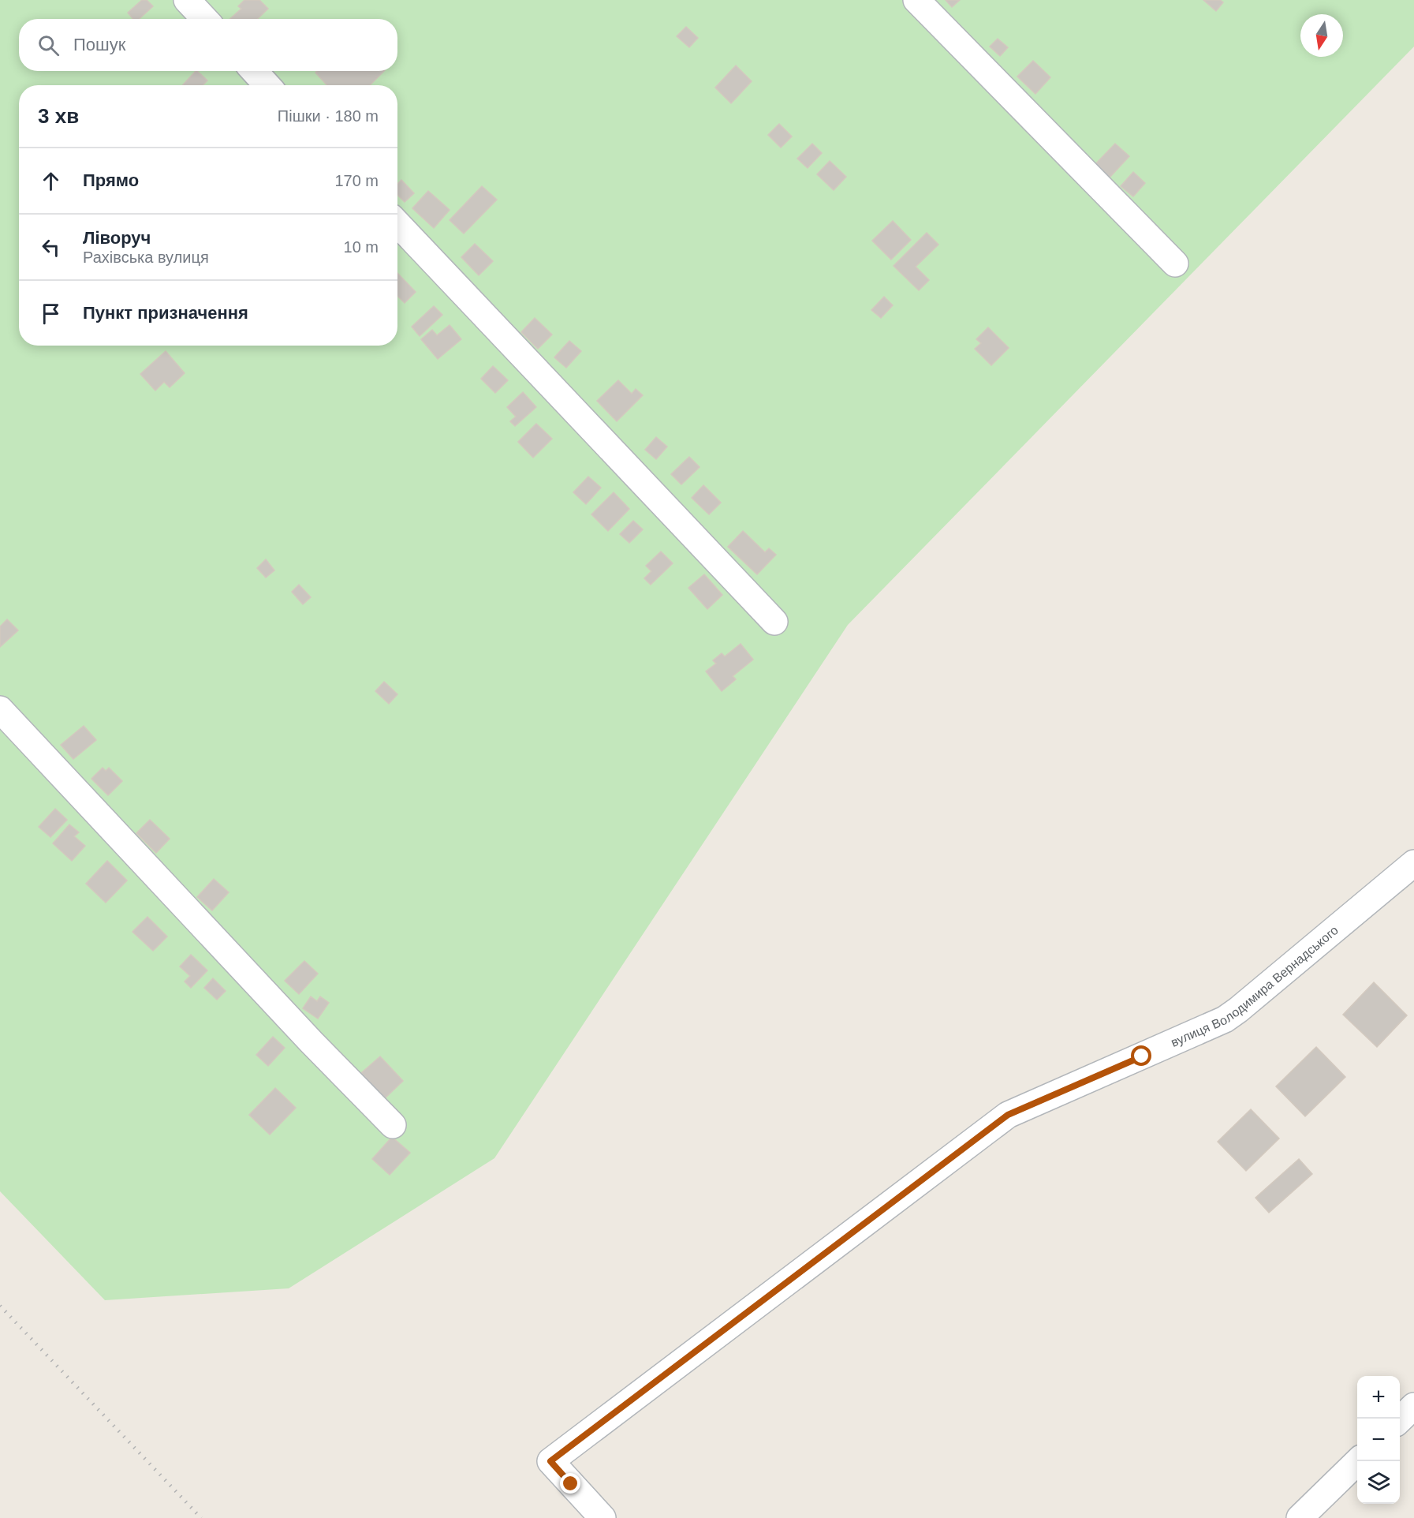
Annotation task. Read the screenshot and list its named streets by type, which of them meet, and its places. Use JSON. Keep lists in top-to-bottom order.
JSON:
{
  "streets": {
    "street": ["вулиця Володимира Вернадського"]
  },
  "north": "bottom",
  "page": {
    "search": "Пошук",
    "heading": ["3 хв", "Пішки · 180 m"],
    "list": [
      ["Прямо", "170 m"],
      ["Ліворуч", "Рахівська вулиця", "10 m"],
      "Пункт призначення"
    ],
    "map_buttons": ["+", "−"]
  }
}
